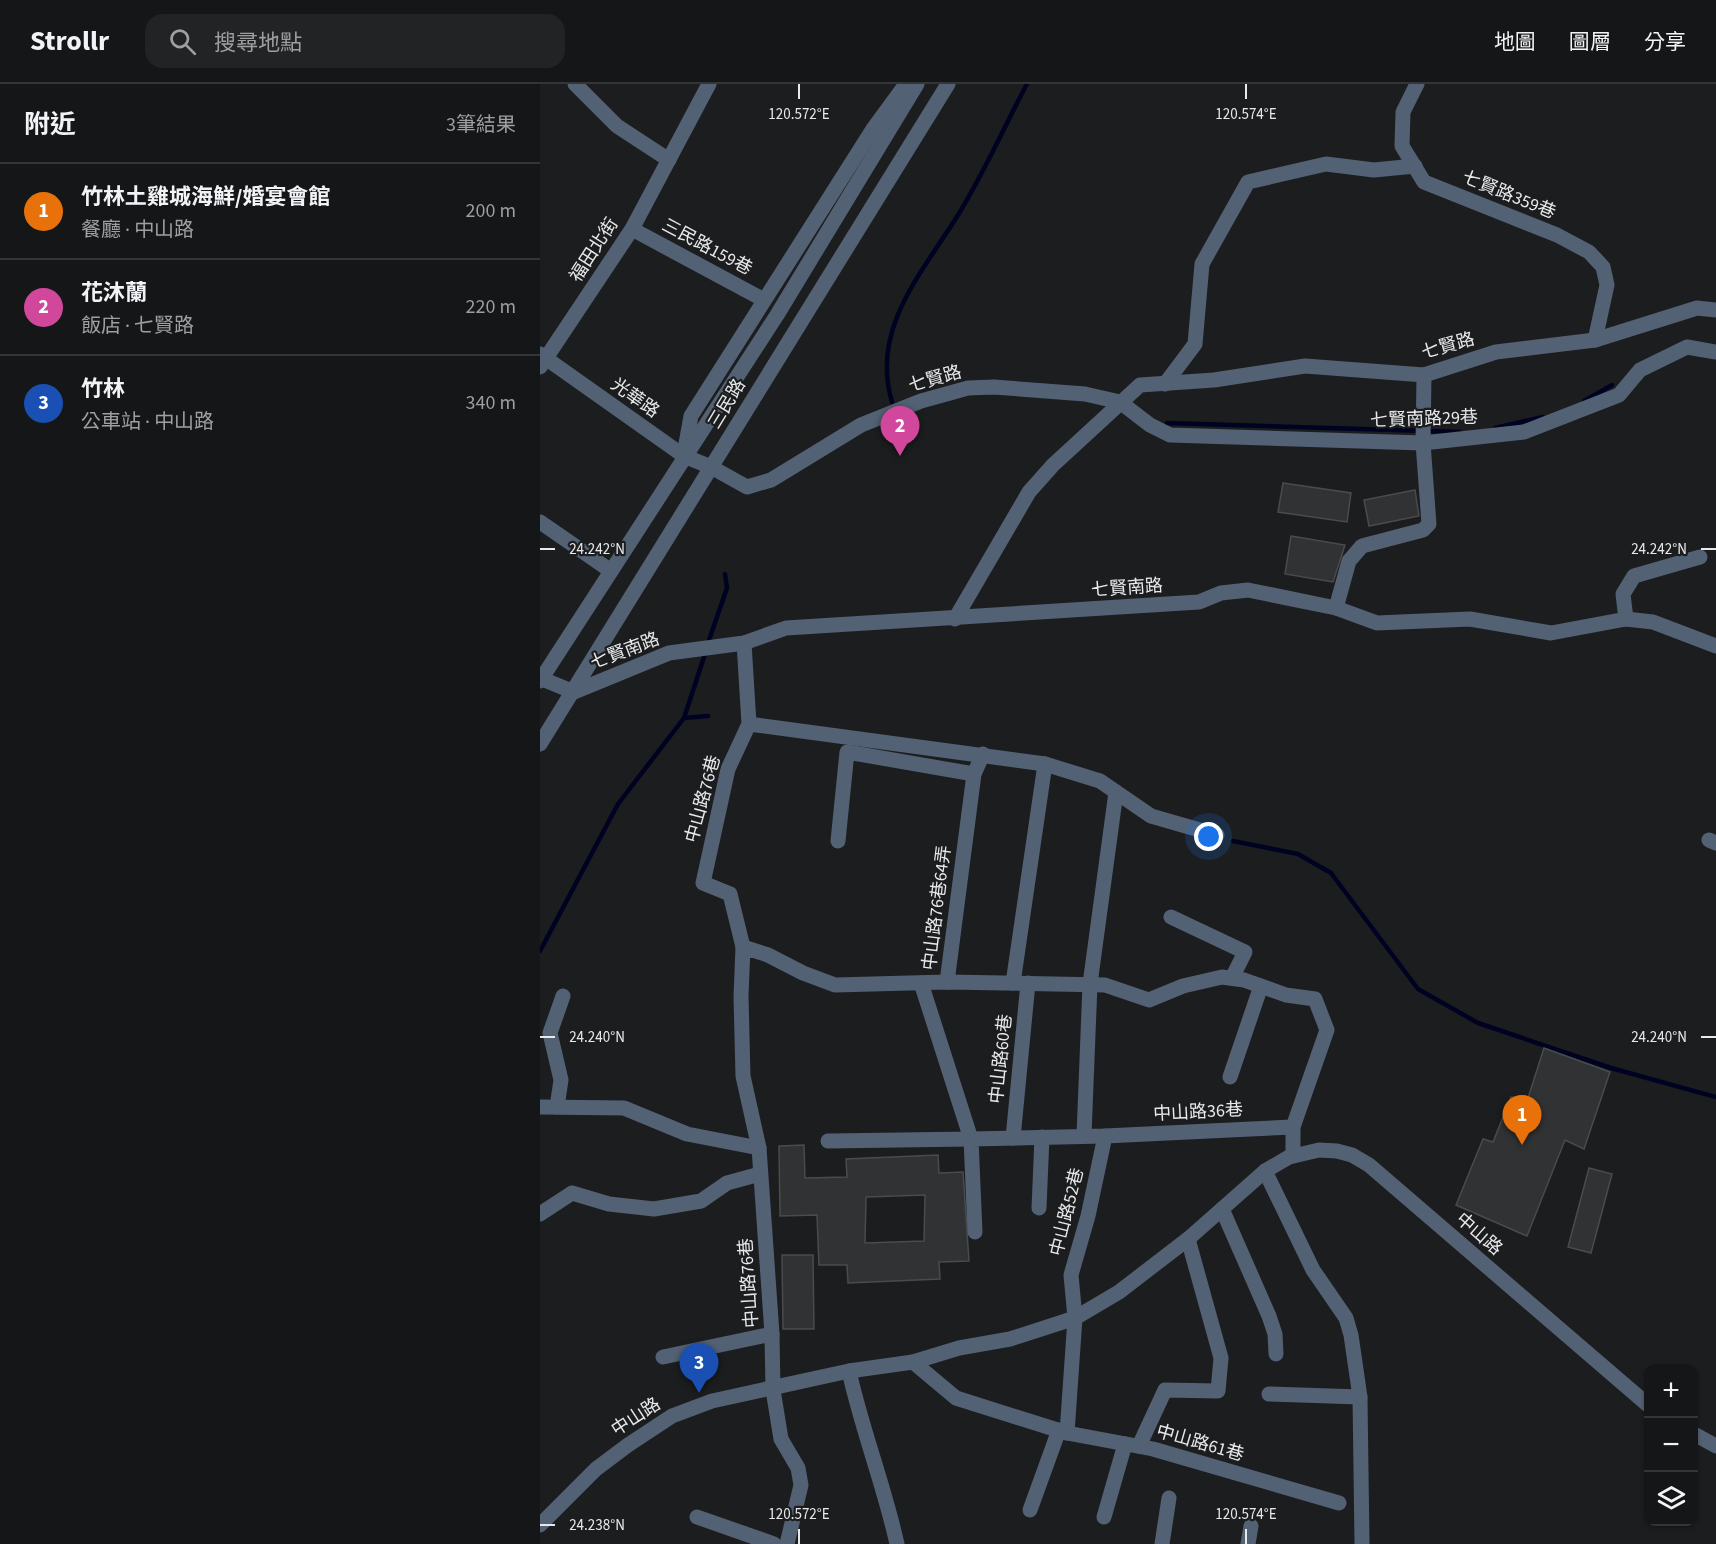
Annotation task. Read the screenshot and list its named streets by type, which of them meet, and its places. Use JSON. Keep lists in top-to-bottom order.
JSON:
{
  "streets": {
    "street": [
      "七賢路359巷",
      "三民路159巷",
      "福田北街",
      "七賢路",
      "光華路",
      "三民路",
      "七賢南路29巷",
      "七賢南路",
      "中山路76巷",
      "中山路76巷64弄",
      "中山路60巷",
      "中山路36巷",
      "中山路52巷",
      "中山路",
      "中山路61巷"
    ]
  },
  "crossings": [
    ["七賢路359巷", "七賢路"],
    ["三民路159巷", "福田北街"],
    ["三民路159巷", "三民路"],
    ["福田北街", "光華路"],
    ["七賢路", "光華路"],
    ["七賢路", "三民路"],
    ["七賢路", "七賢南路29巷"],
    ["七賢路", "七賢南路"],
    ["光華路", "三民路"],
    ["三民路", "七賢南路"],
    ["七賢南路", "中山路76巷"],
    ["中山路76巷", "中山路"],
    ["中山路76巷64弄", "中山路60巷"],
    ["中山路36巷", "中山路52巷"],
    ["中山路52巷", "中山路"],
    ["中山路", "中山路61巷"]
  ],
  "page": {
    "header": "Strollr",
    "search": "搜尋地點",
    "nav": ["地圖", "圖層", "分享"],
    "heading": ["附近", "3筆結果"],
    "list": [
      {
        "mark": "1",
        "name": "竹林土雞城海鮮/婚宴會館",
        "note": "餐廳 · 中山路",
        "value": "200 m"
      },
      {
        "mark": "2",
        "name": "花沐蘭",
        "note": "飯店 · 七賢路",
        "value": "220 m"
      },
      {
        "mark": "3",
        "name": "竹林",
        "note": "公車站 · 中山路",
        "value": "340 m"
      }
    ],
    "pins": ["2", "1", "3"],
    "map_buttons": ["+", "−"]
  },
  "coordinates": [
    "120.572°E",
    "120.574°E",
    "24.242°N",
    "24.240°N",
    "24.238°N"
  ]
}
